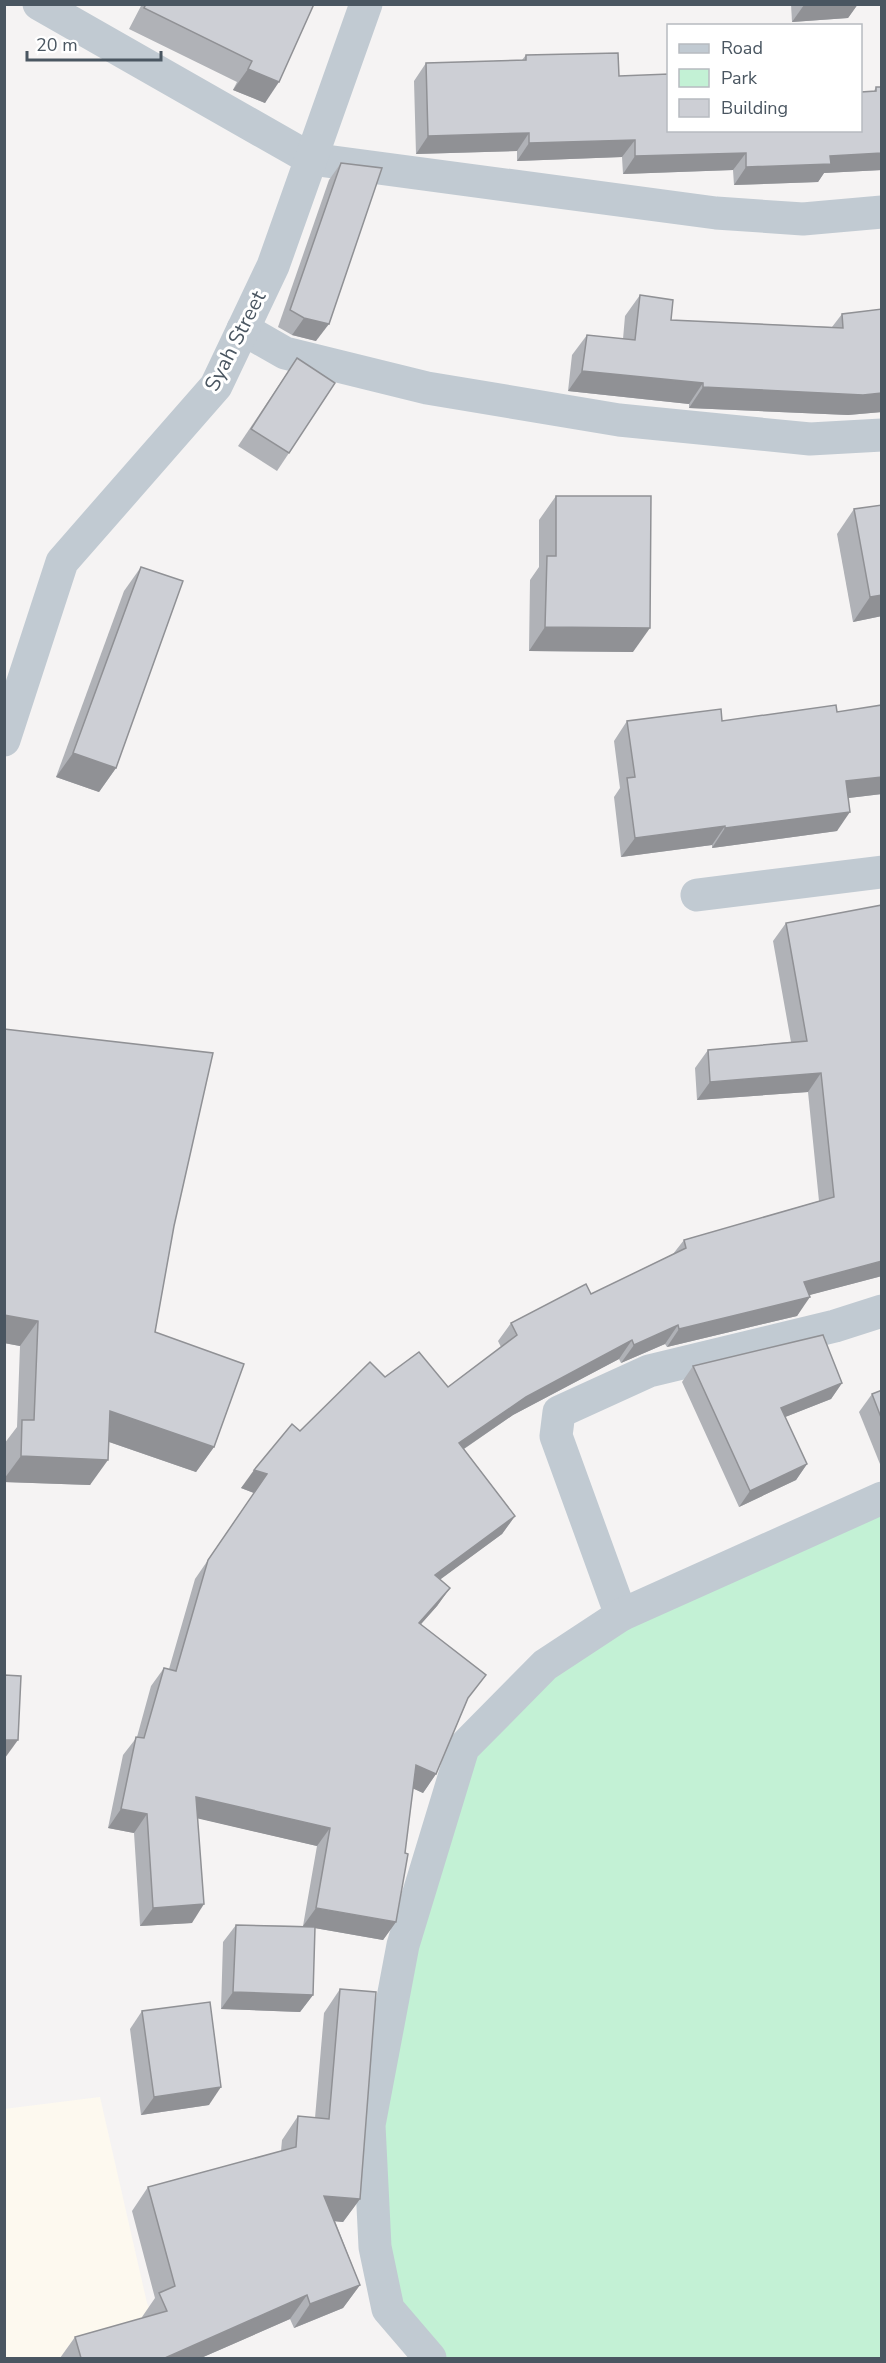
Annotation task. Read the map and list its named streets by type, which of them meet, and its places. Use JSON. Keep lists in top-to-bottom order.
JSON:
{
  "streets": {
    "street": ["Syah Street"]
  },
  "legend": ["Road", "Park", "Building"],
  "scale_bar": "20 m"
}
